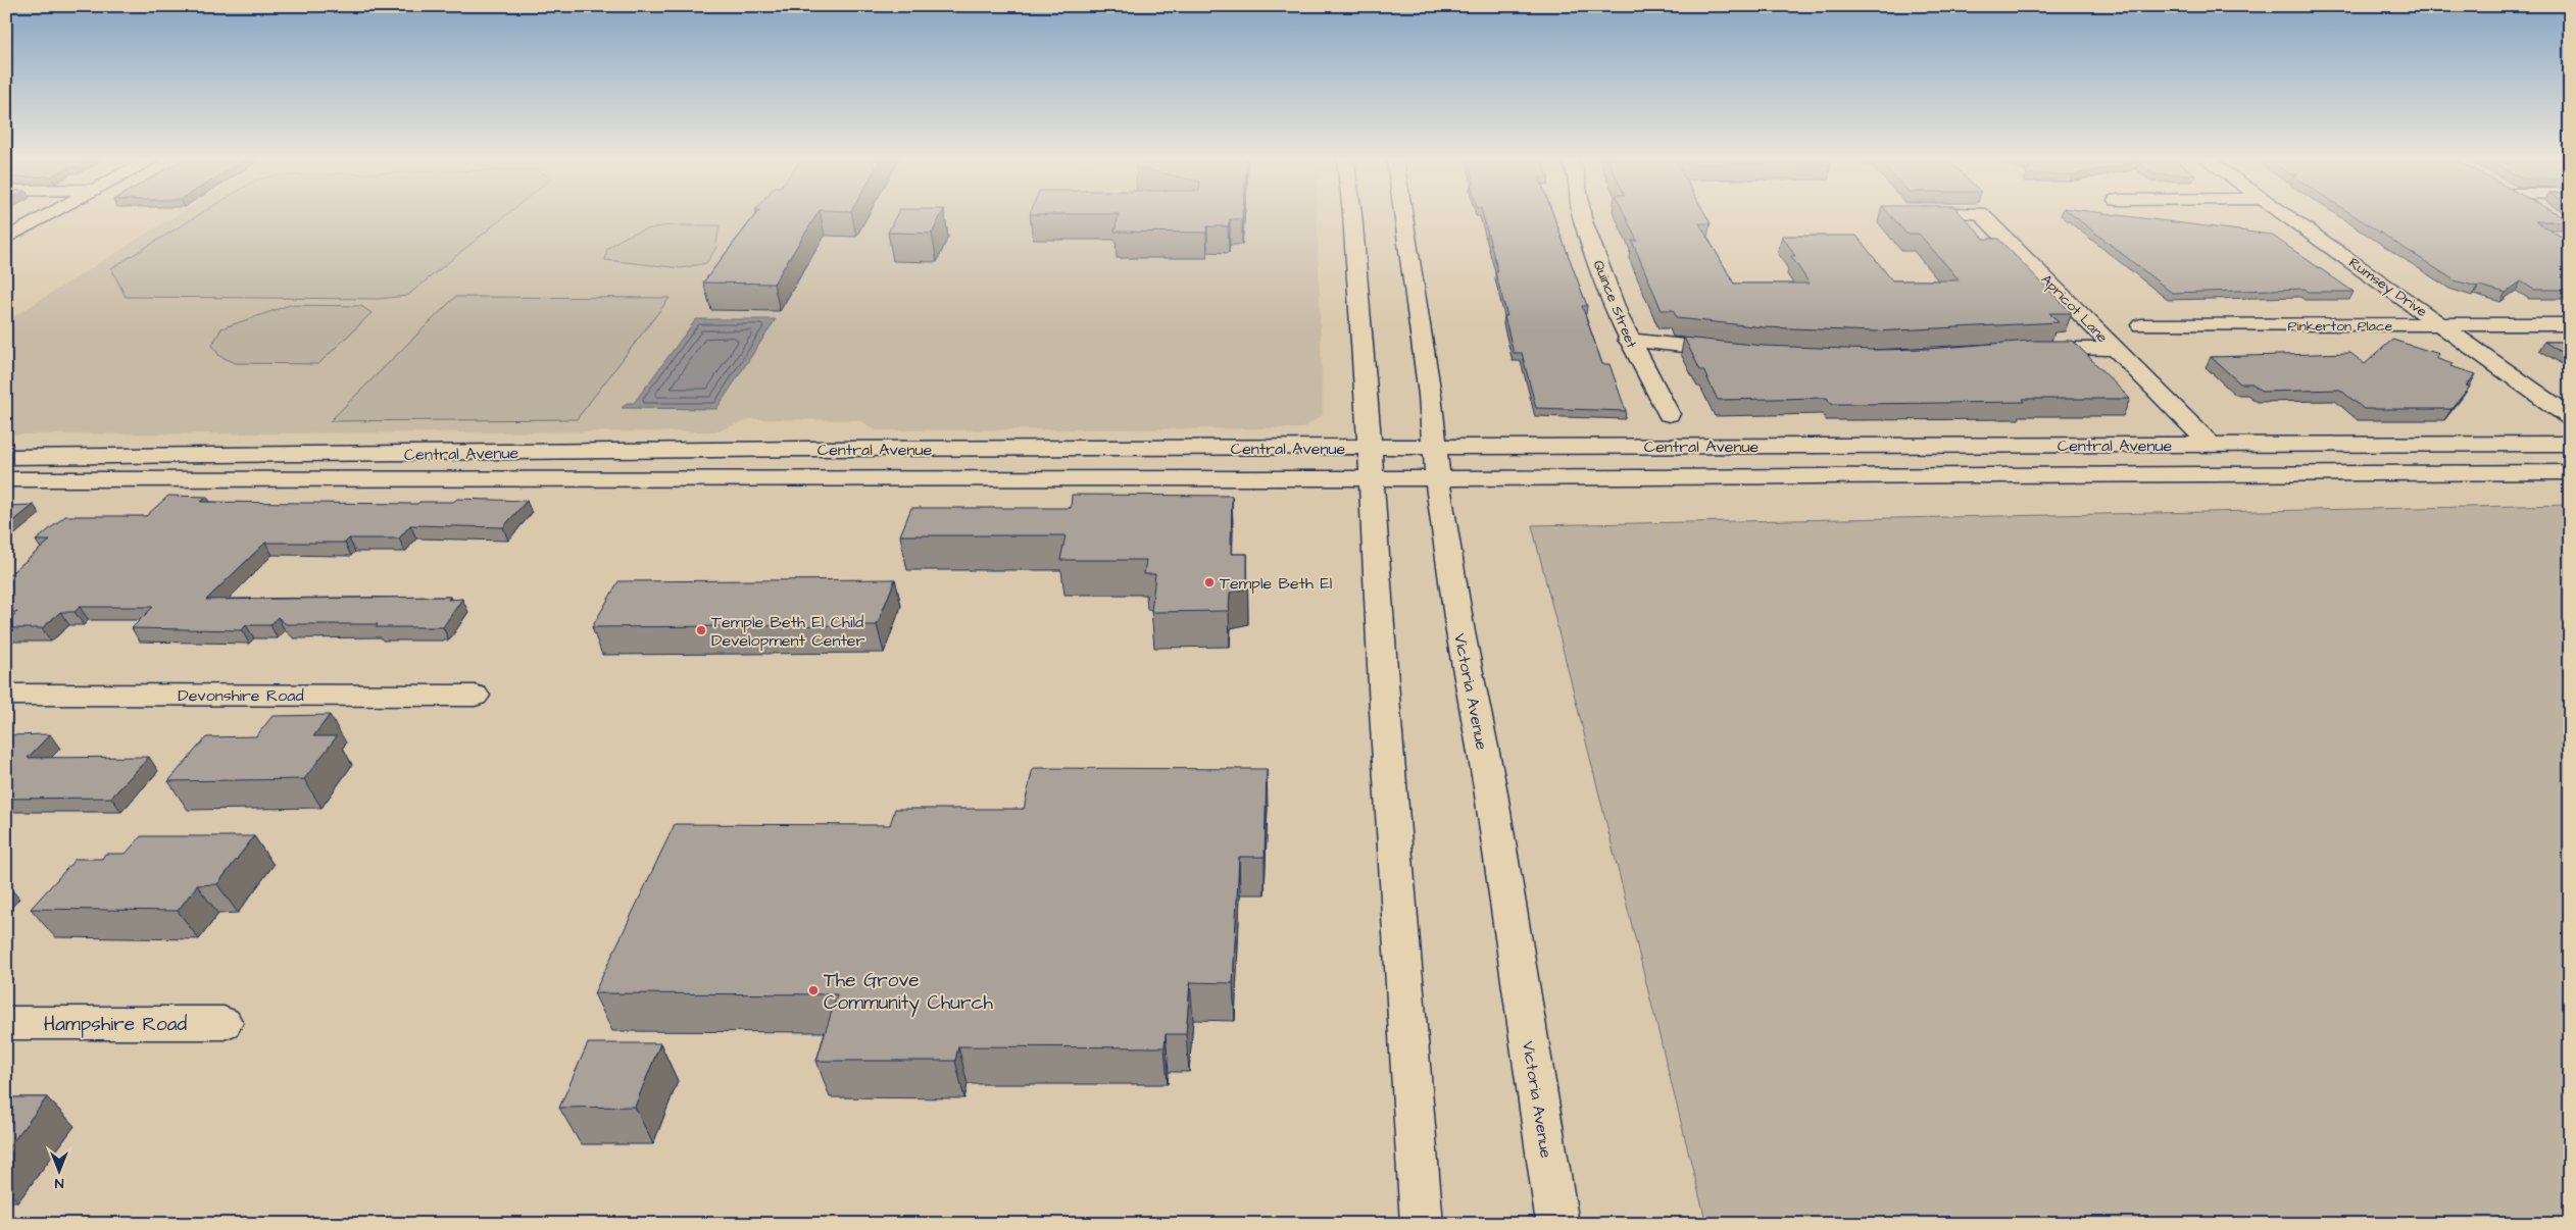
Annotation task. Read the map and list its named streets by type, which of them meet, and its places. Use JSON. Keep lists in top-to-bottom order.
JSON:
{
  "streets": {
    "main road": [
      "Rumsey Drive",
      "Quince Street",
      "Apricot Lane",
      "Pinkerton Place",
      "Central Avenue",
      "Victoria Avenue",
      "Devonshire Road",
      "Hampshire Road"
    ]
  },
  "crossings": [
    ["Rumsey Drive", "Pinkerton Place"],
    ["Apricot Lane", "Central Avenue"],
    ["Central Avenue", "Victoria Avenue"]
  ],
  "places": ["Temple Beth El", "Temple Beth El Child Development Center", "The Grove Community Church"],
  "north": "bottom"
}
